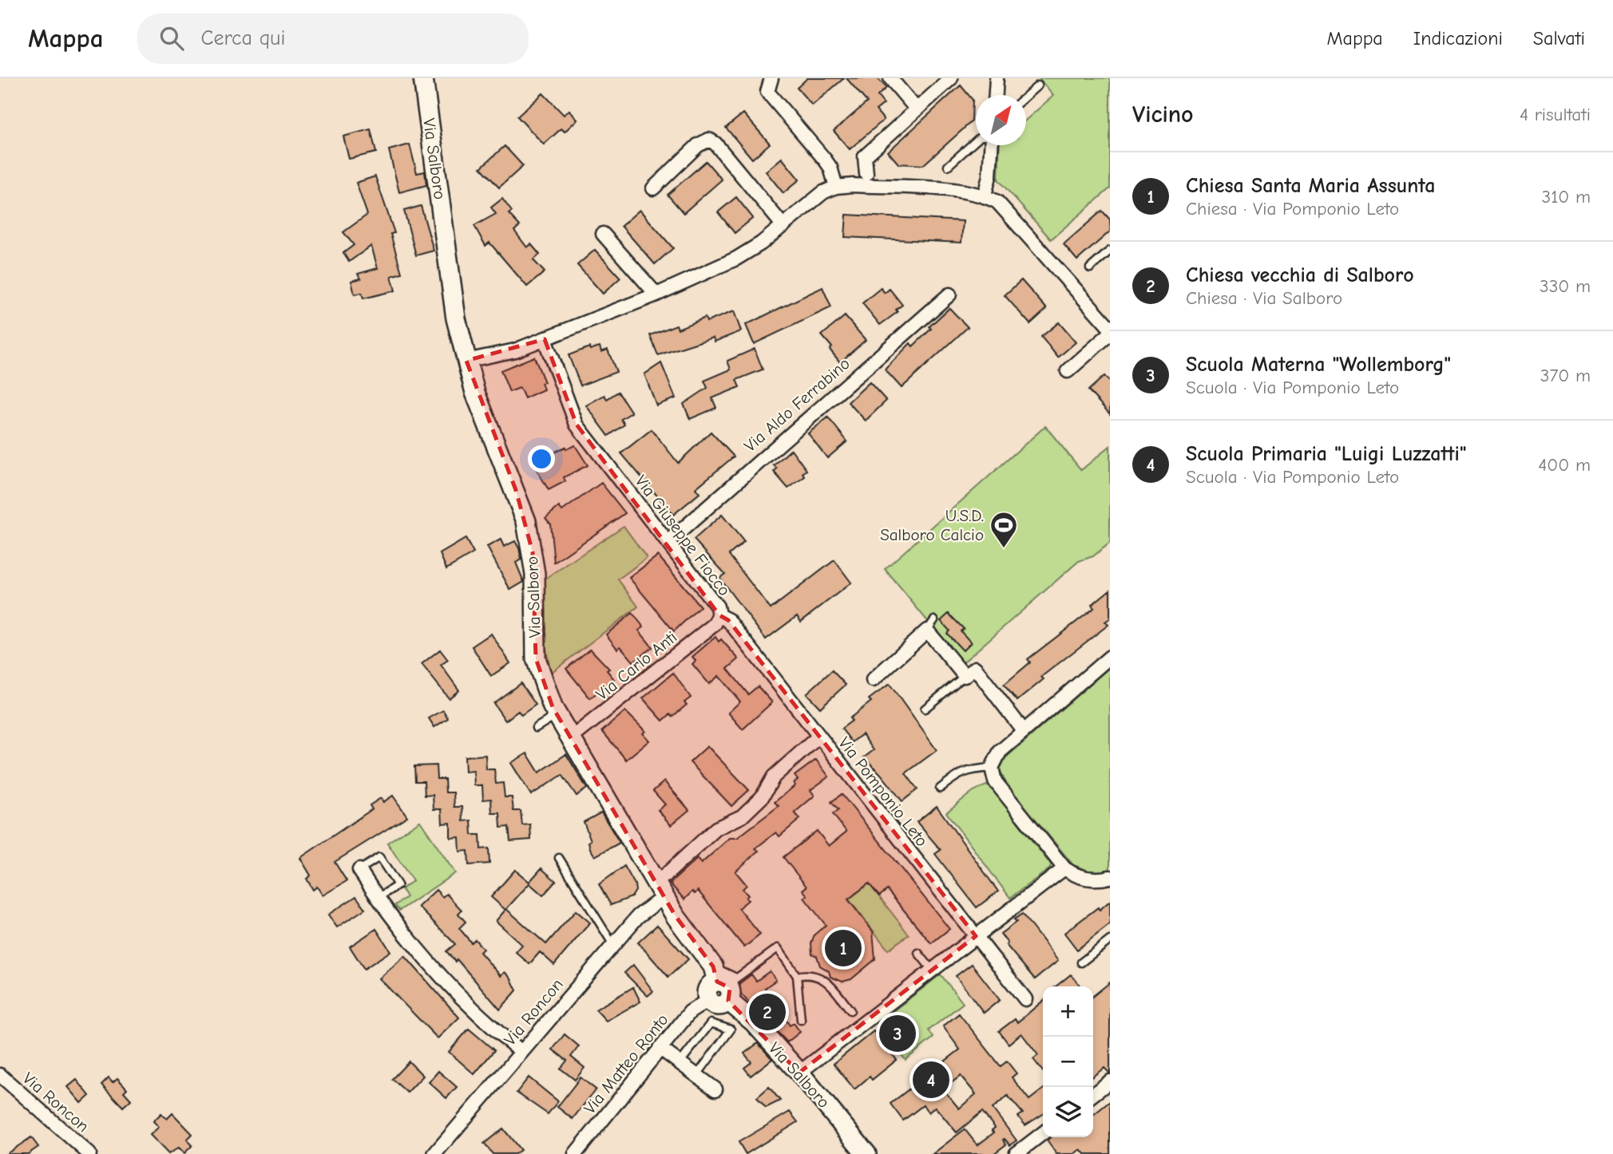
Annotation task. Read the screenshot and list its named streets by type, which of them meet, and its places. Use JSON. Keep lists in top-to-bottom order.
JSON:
{
  "streets": {
    "street": [
      "Via Salboro",
      "Via Aldo Ferrabino",
      "Via Giuseppe Fiocco",
      "Via Carlo Anti",
      "Via Pomponio Leto",
      "Via Roncon",
      "Via Matteo Ronto"
    ]
  },
  "crossings": [
    ["Via Salboro", "Via Carlo Anti"],
    ["Via Salboro", "Via Pomponio Leto"],
    ["Via Salboro", "Via Roncon"],
    ["Via Aldo Ferrabino", "Via Giuseppe Fiocco"],
    ["Via Giuseppe Fiocco", "Via Carlo Anti"],
    ["Via Giuseppe Fiocco", "Via Pomponio Leto"],
    ["Via Pomponio Leto", "Via Roncon"]
  ],
  "places": {
    "sports": ["U.S.D. Salboro Calcio"]
  },
  "north": "top right",
  "page": {
    "header": "Mappa",
    "search": "Cerca qui",
    "nav": ["Mappa", "Indicazioni", "Salvati"],
    "heading": ["Vicino", "4 risultati"],
    "list": [
      {
        "mark": "1",
        "name": "Chiesa Santa Maria Assunta",
        "note": "Chiesa · Via Pomponio Leto",
        "value": "310 m"
      },
      {
        "mark": "2",
        "name": "Chiesa vecchia di Salboro",
        "note": "Chiesa · Via Salboro",
        "value": "330 m"
      },
      {
        "mark": "3",
        "name": "Scuola Materna \"Wollemborg\"",
        "note": "Scuola · Via Pomponio Leto",
        "value": "370 m"
      },
      {
        "mark": "4",
        "name": "Scuola Primaria \"Luigi Luzzatti\"",
        "note": "Scuola · Via Pomponio Leto",
        "value": "400 m"
      }
    ],
    "pins": [
      "1",
      "2",
      "3",
      "4"
    ],
    "map_buttons": ["+", "−"]
  }
}
